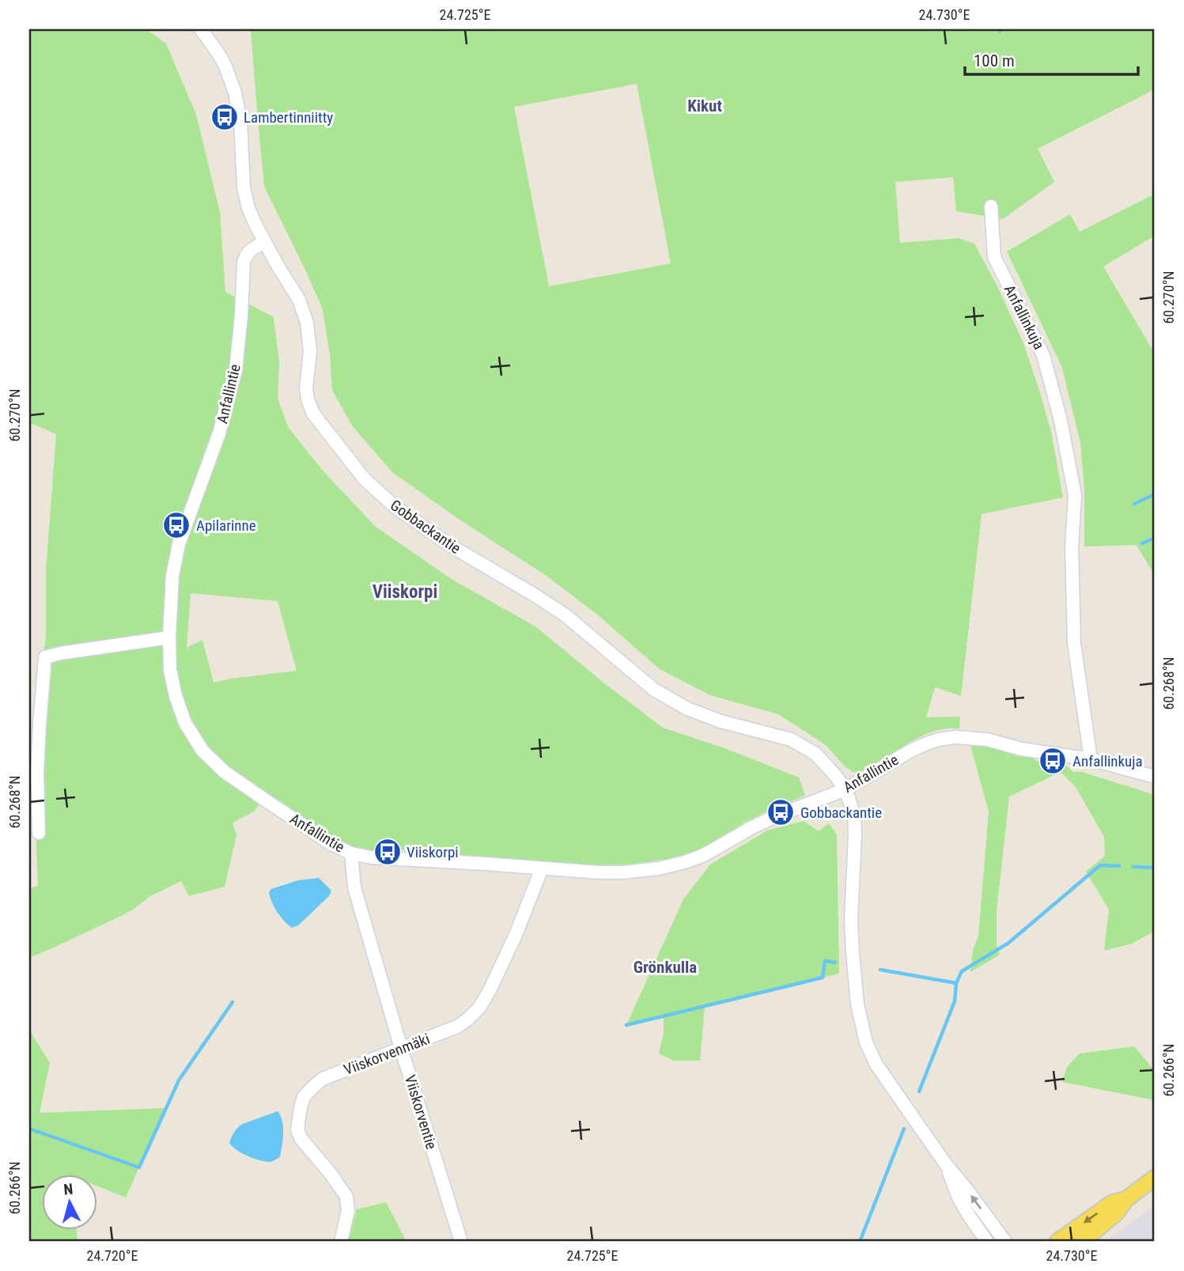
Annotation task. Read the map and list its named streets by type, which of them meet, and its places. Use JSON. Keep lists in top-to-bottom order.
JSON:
{
  "streets": {
    "street": [
      "Anfallinkuja",
      "Anfallintie",
      "Gobbackantie",
      "Viiskorvenmäki",
      "Viiskorventie"
    ]
  },
  "crossings": [
    ["Anfallinkuja", "Anfallintie"],
    ["Anfallintie", "Gobbackantie"],
    ["Anfallintie", "Viiskorvenmäki"],
    ["Anfallintie", "Viiskorventie"],
    ["Viiskorvenmäki", "Viiskorventie"]
  ],
  "districts": ["Kikut", "Viiskorpi", "Grönkulla"],
  "places": {
    "bus stop": [
      "Lambertinniitty",
      "Apilarinne",
      "Anfallinkuja",
      "Gobbackantie",
      "Viiskorpi"
    ]
  },
  "scale_bar": "100 m",
  "north": "top",
  "coordinates": [
    "24.725°E",
    "24.730°E",
    "60.270°N",
    "60.268°N",
    "60.266°N",
    "24.720°E"
  ]
}
